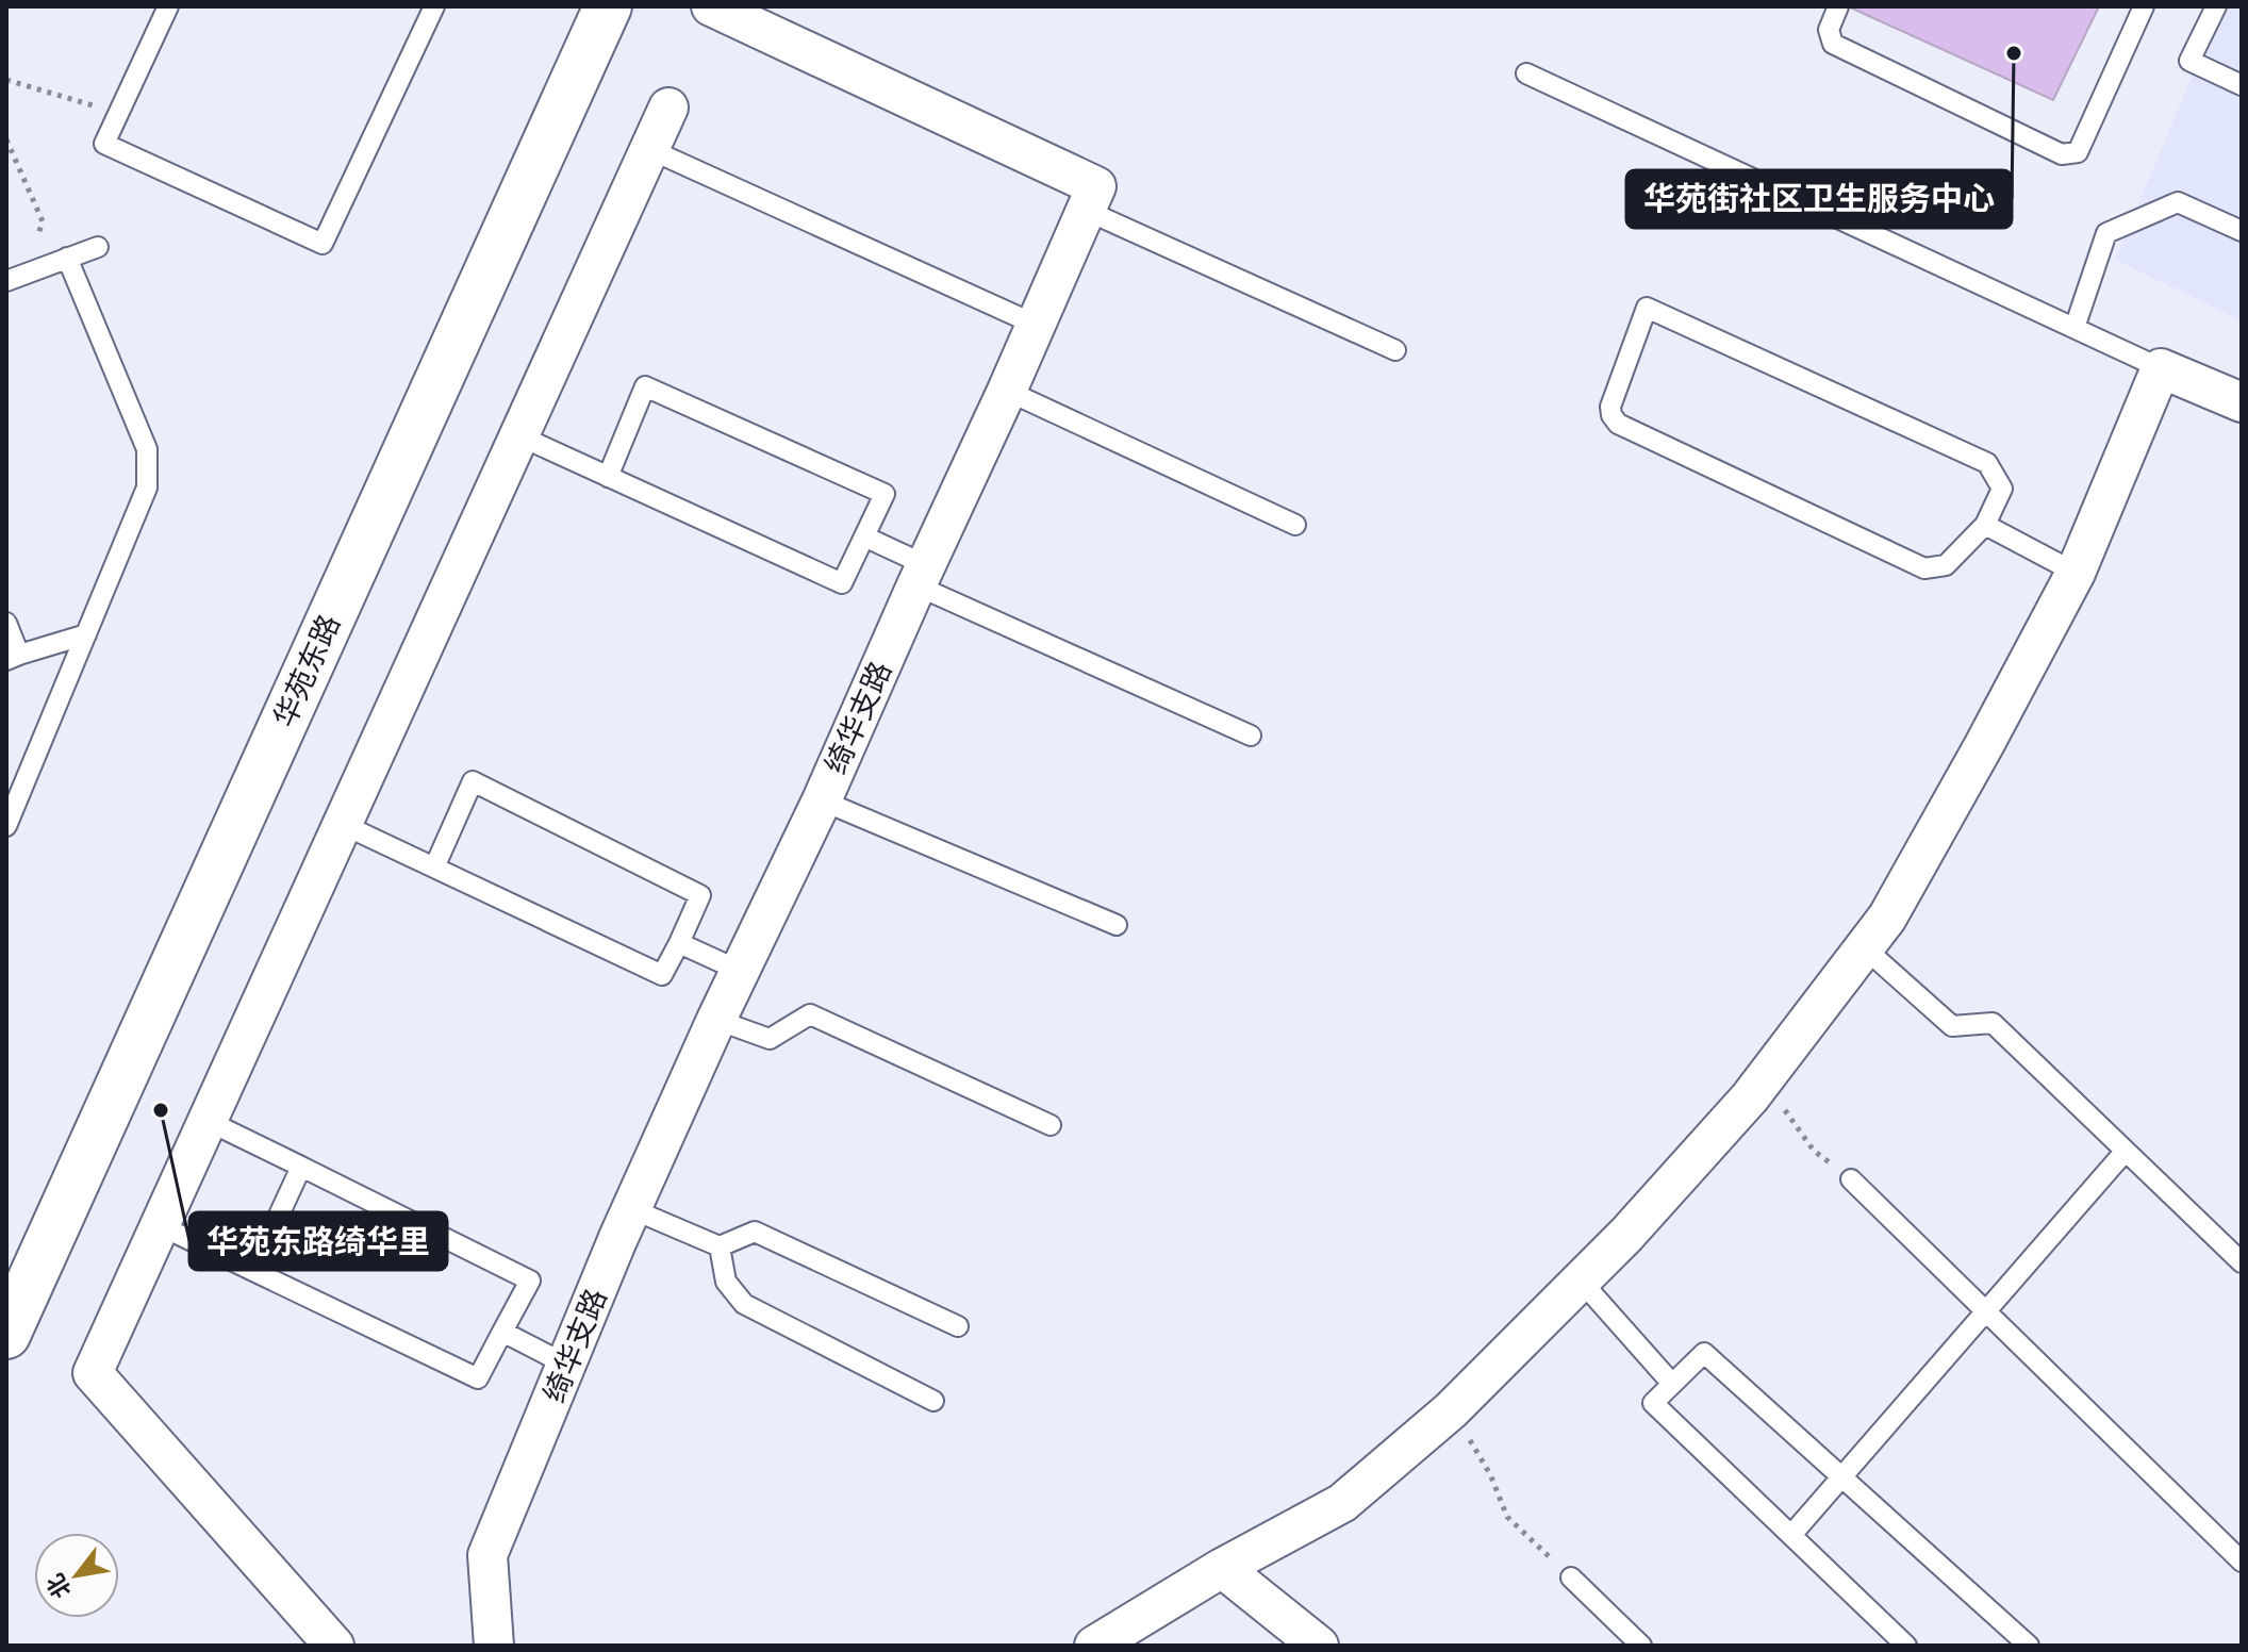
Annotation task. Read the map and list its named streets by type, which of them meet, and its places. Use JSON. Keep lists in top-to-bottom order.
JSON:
{
  "streets": {
    "street": ["华苑东路", "绮华支路"]
  },
  "places": ["华苑街社区卫生服务中心", "华苑东路绮华里"],
  "north": "bottom left"
}
